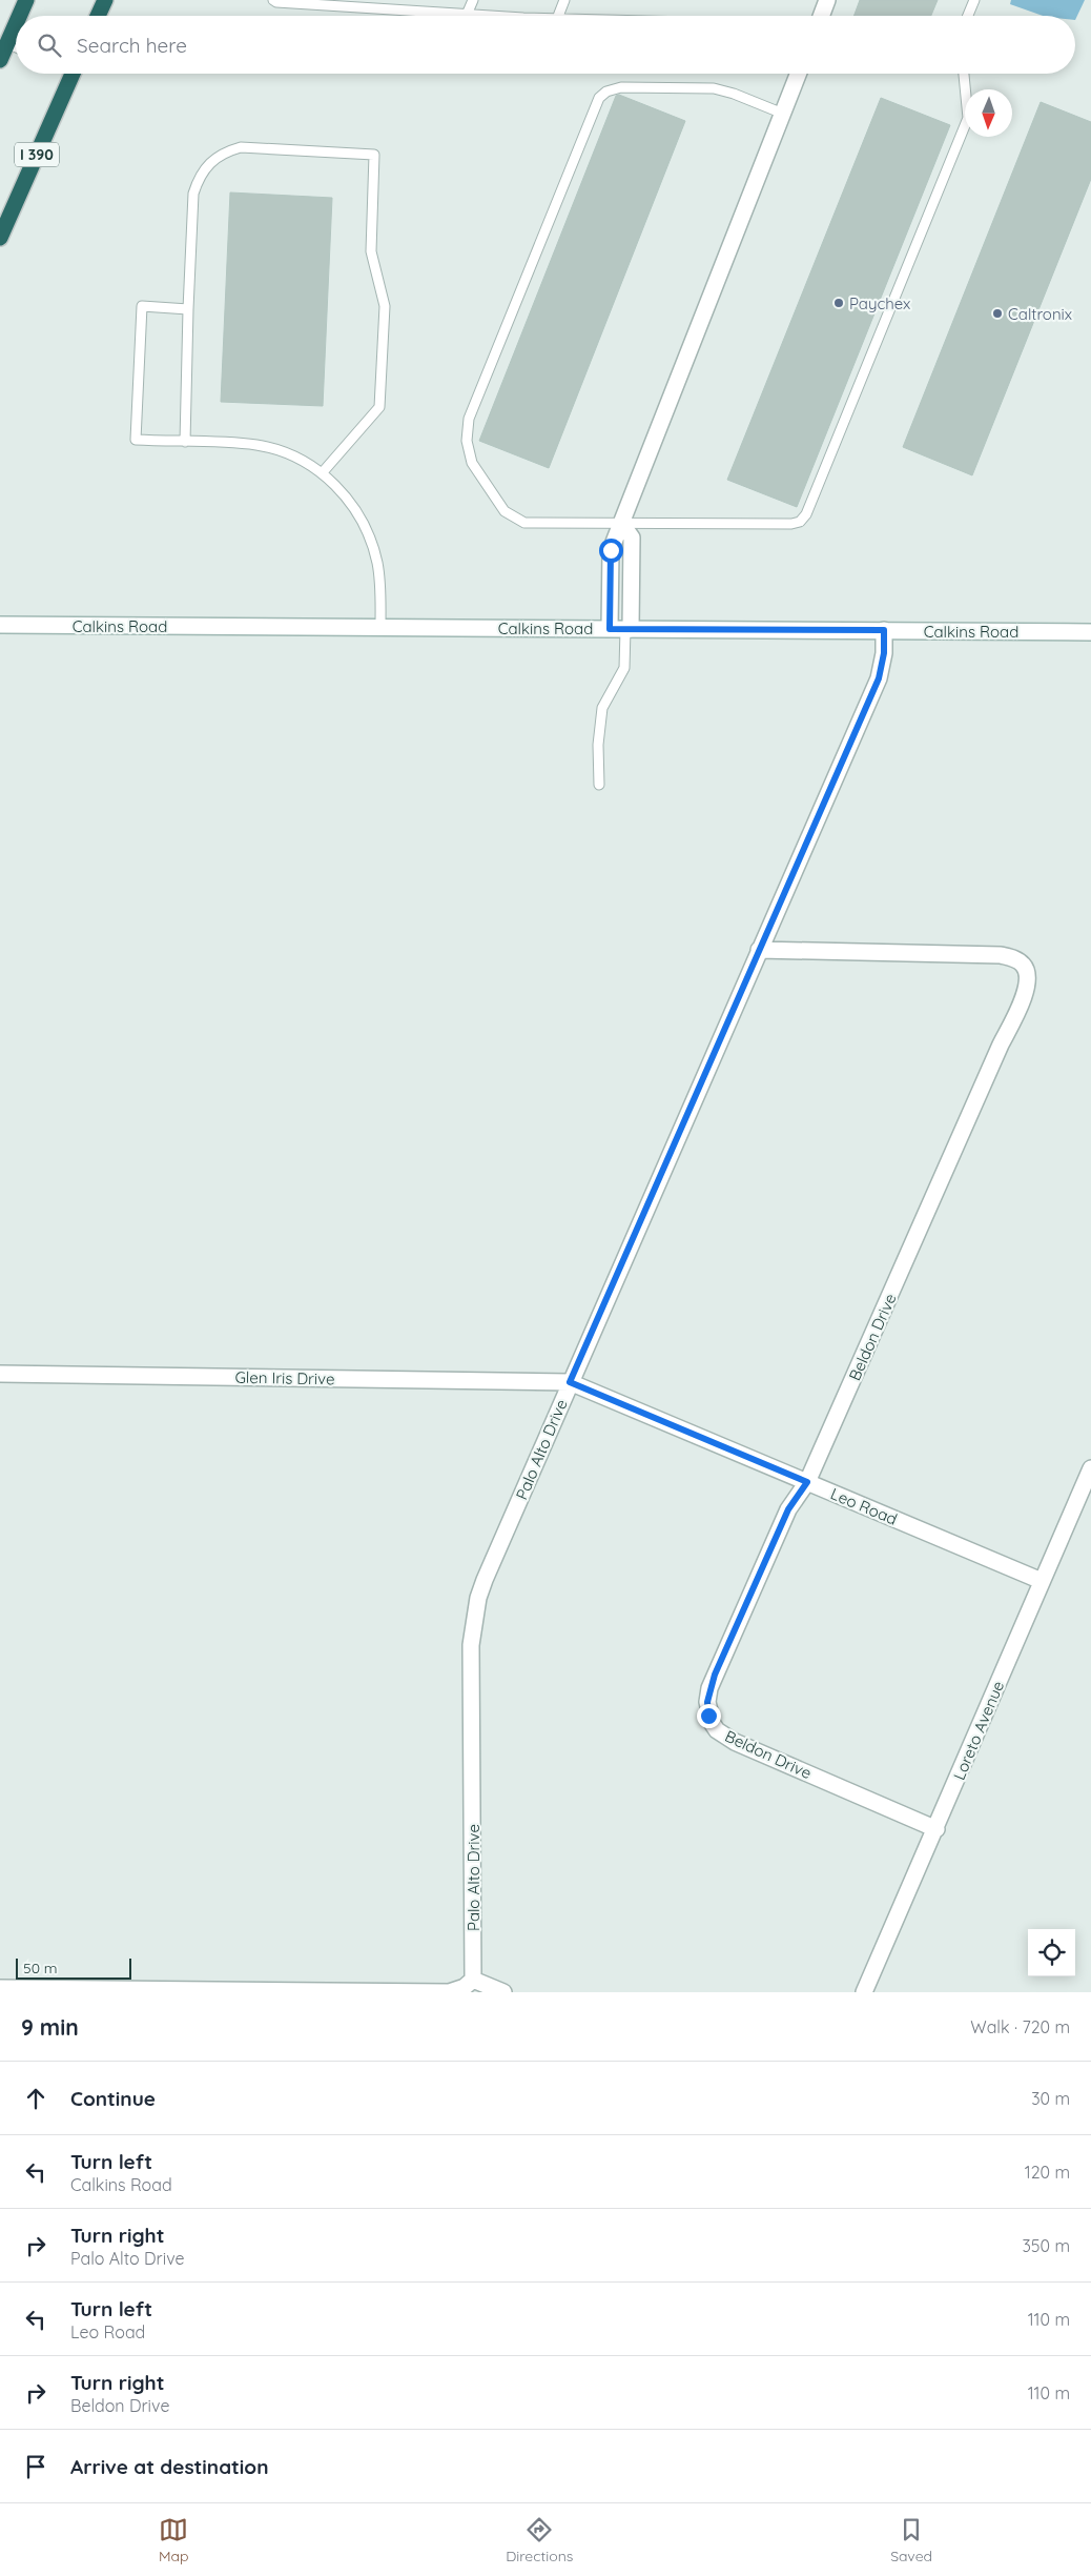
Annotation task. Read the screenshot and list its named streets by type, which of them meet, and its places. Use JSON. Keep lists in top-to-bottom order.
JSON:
{
  "streets": {
    "highway": ["I 390"],
    "street": [
      "Calkins Road",
      "Beldon Drive",
      "Glen Iris Drive",
      "Palo Alto Drive",
      "Leo Road",
      "Loreto Avenue"
    ]
  },
  "crossings": [
    ["Calkins Road", "Palo Alto Drive"],
    ["Beldon Drive", "Palo Alto Drive"],
    ["Beldon Drive", "Leo Road"],
    ["Beldon Drive", "Loreto Avenue"],
    ["Glen Iris Drive", "Palo Alto Drive"],
    ["Glen Iris Drive", "Leo Road"],
    ["Palo Alto Drive", "Leo Road"],
    ["Leo Road", "Loreto Avenue"]
  ],
  "places": ["Paychex", "Caltronix"],
  "scale_bar": "50 m",
  "north": "bottom",
  "page": {
    "search": "Search here",
    "scale": "50 m",
    "heading": ["9 min", "Walk · 720 m"],
    "list": [
      ["Continue", "30 m"],
      ["Turn left", "Calkins Road", "120 m"],
      ["Turn right", "Palo Alto Drive", "350 m"],
      ["Turn left", "Leo Road", "110 m"],
      ["Turn right", "Beldon Drive", "110 m"],
      "Arrive at destination"
    ],
    "nav": ["Map", "Directions", "Saved"]
  }
}
